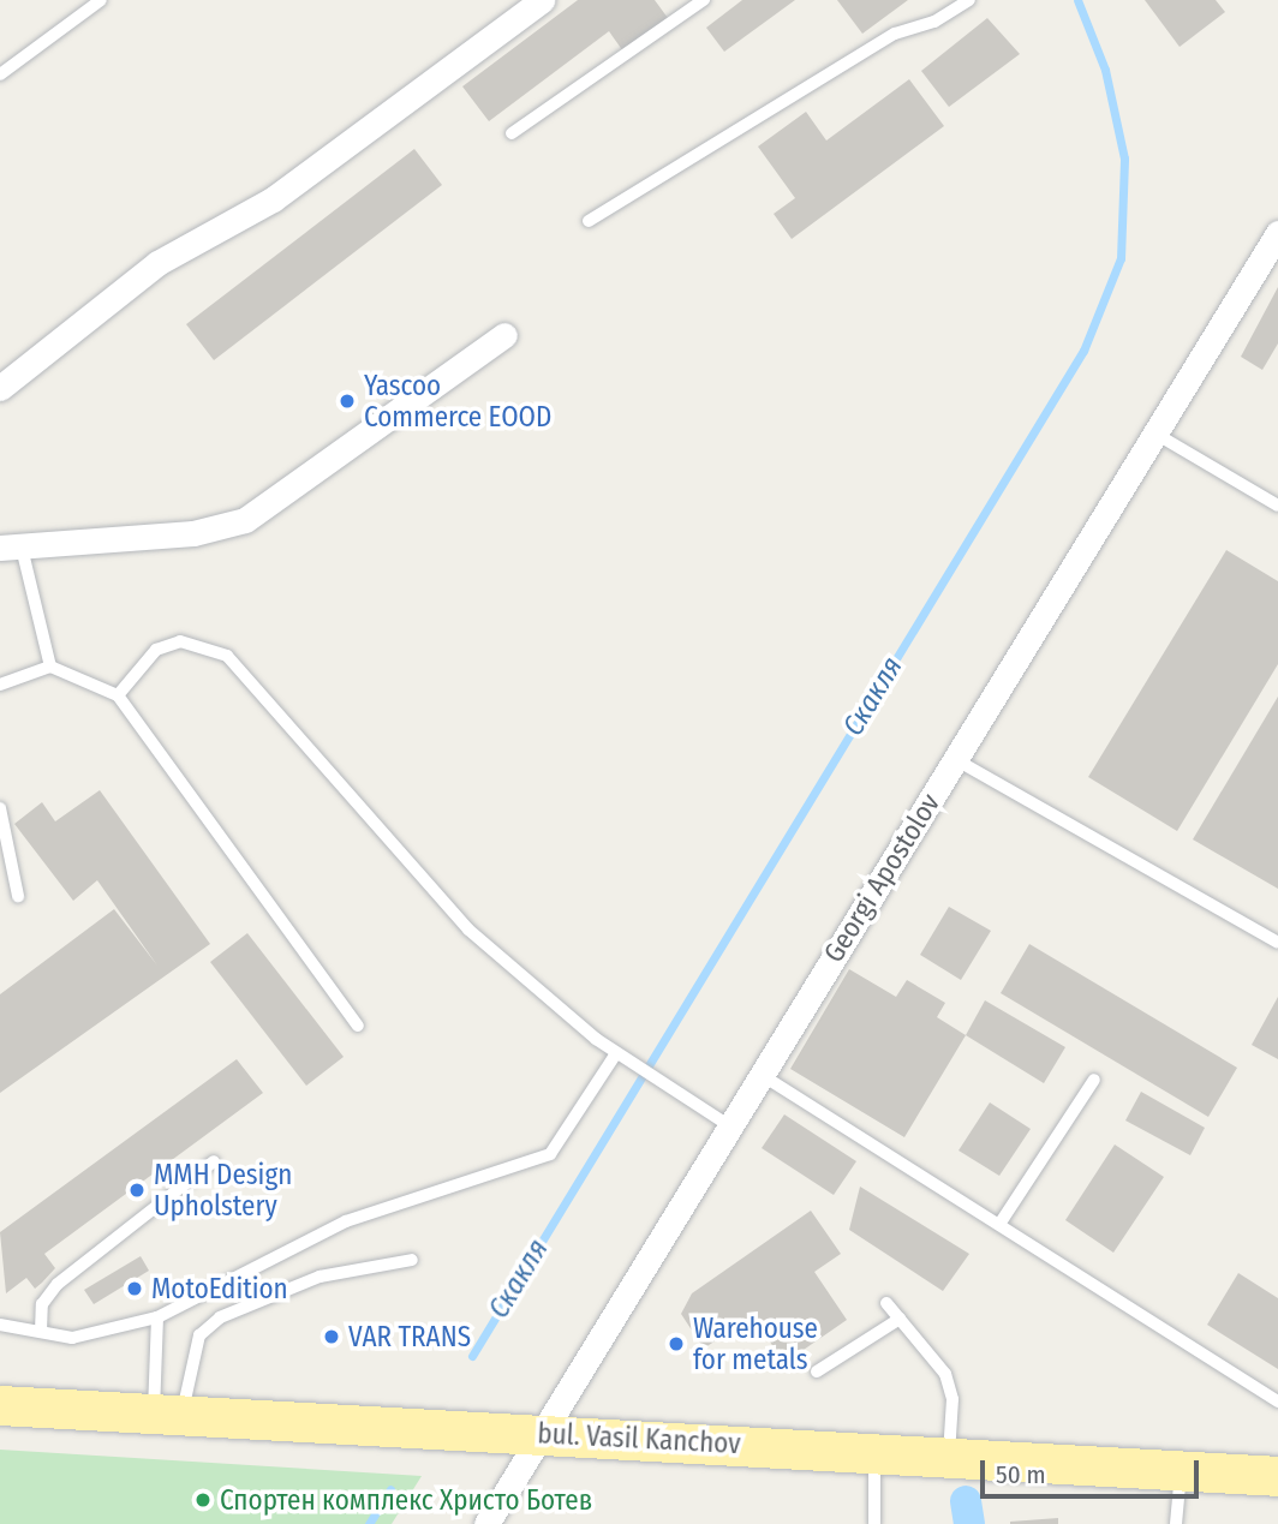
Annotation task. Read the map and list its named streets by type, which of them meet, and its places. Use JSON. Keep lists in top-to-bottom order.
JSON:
{
  "streets": {
    "main road": ["bul. Vasil Kanchov"],
    "street": ["Georgi Apostolov"]
  },
  "crossings": [
    ["Georgi Apostolov", "bul. Vasil Kanchov"]
  ],
  "water": ["Скакля"],
  "places": [
    "Yascoo Commerce EOOD",
    "MMH Design Upholstery",
    "MotoEdition",
    "VAR TRANS",
    "Warehouse for metals",
    "Спортен комплекс Христо Ботев"
  ],
  "scale_bar": "50 m"
}
